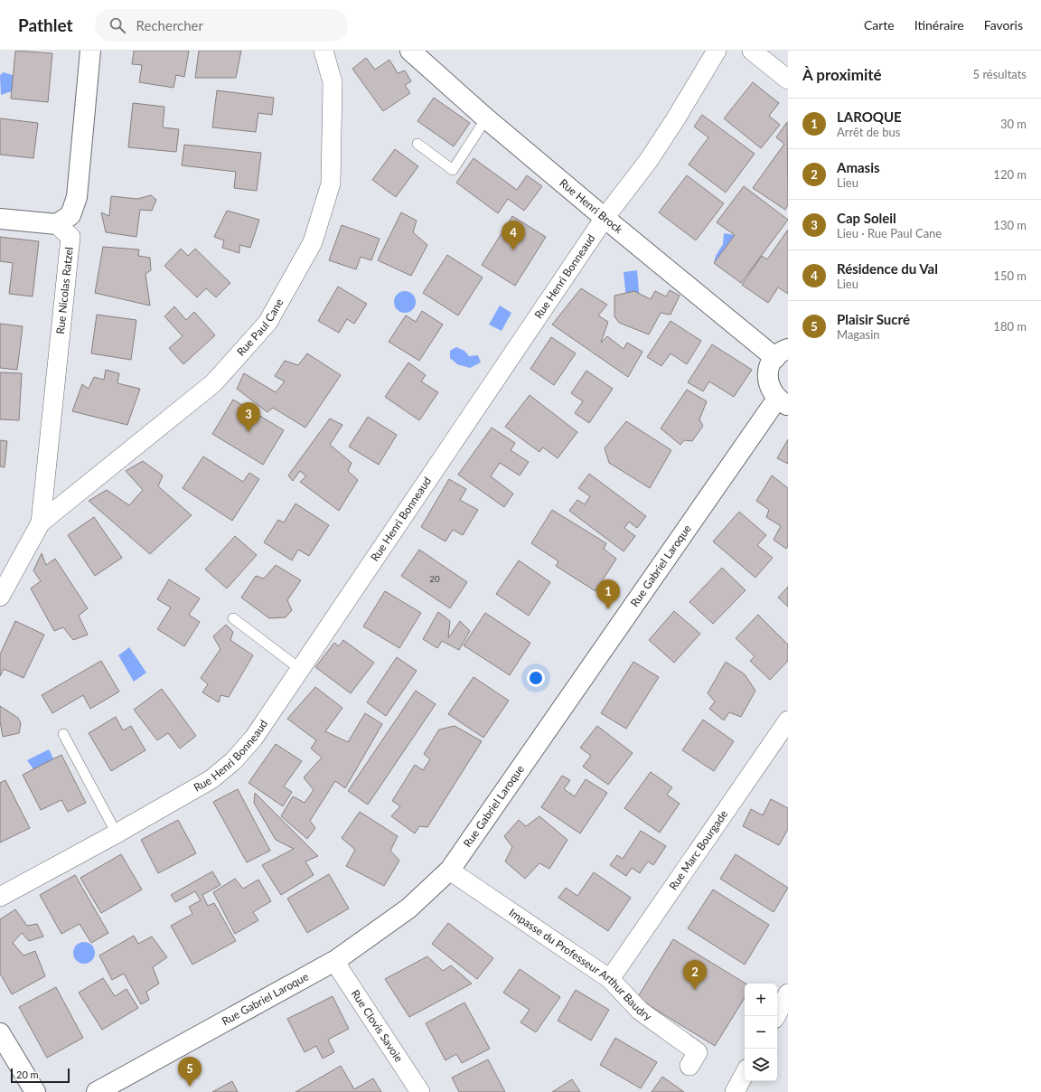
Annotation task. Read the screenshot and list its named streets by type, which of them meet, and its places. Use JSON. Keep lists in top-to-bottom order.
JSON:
{
  "streets": {
    "street": [
      "Rue Henri Brock",
      "Rue Henri Bonneaud",
      "Rue Nicolas Ratzel",
      "Rue Paul Cane",
      "Rue Gabriel Laroque",
      "Rue Marc Bourgade",
      "Impasse du Professeur Arthur Baudry",
      "Rue Clovis Savoie"
    ]
  },
  "crossings": [
    ["Rue Henri Brock", "Rue Henri Bonneaud"],
    ["Rue Nicolas Ratzel", "Rue Paul Cane"],
    ["Rue Gabriel Laroque", "Impasse du Professeur Arthur Baudry"],
    ["Rue Gabriel Laroque", "Rue Clovis Savoie"],
    ["Rue Marc Bourgade", "Impasse du Professeur Arthur Baudry"]
  ],
  "house_numbers": ["20"],
  "scale_bar": "20 m",
  "page": {
    "header": "Pathlet",
    "search": "Rechercher",
    "nav": ["Carte", "Itinéraire", "Favoris"],
    "heading": ["À proximité", "5 résultats"],
    "list": [
      {
        "mark": "1",
        "name": "LAROQUE",
        "note": "Arrêt de bus",
        "value": "30 m"
      },
      {
        "mark": "2",
        "name": "Amasis",
        "note": "Lieu",
        "value": "120 m"
      },
      {
        "mark": "3",
        "name": "Cap Soleil",
        "note": "Lieu · Rue Paul Cane",
        "value": "130 m"
      },
      {
        "mark": "4",
        "name": "Résidence du Val",
        "note": "Lieu",
        "value": "150 m"
      },
      {
        "mark": "5",
        "name": "Plaisir Sucré",
        "note": "Magasin",
        "value": "180 m"
      }
    ],
    "pins": [
      "4",
      "3",
      "1",
      "2",
      "5"
    ],
    "map_buttons": ["+", "−"],
    "scale": "20 m"
  }
}
